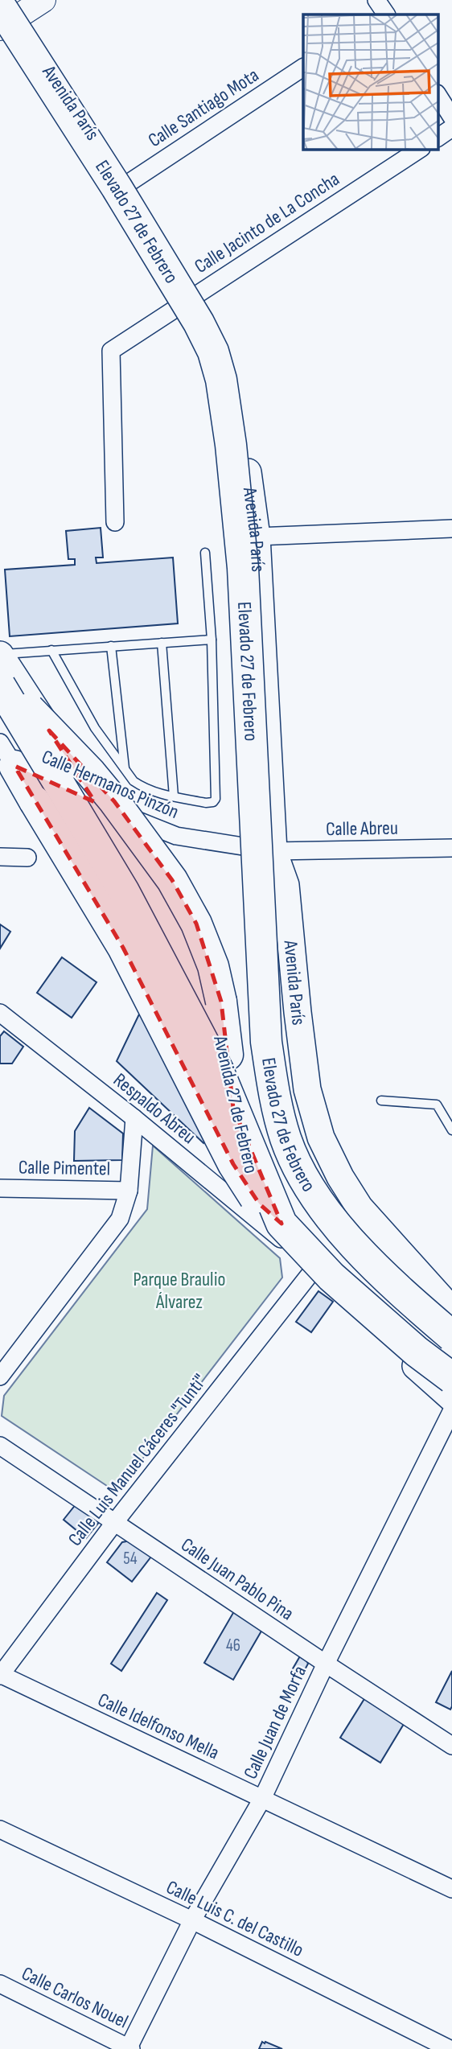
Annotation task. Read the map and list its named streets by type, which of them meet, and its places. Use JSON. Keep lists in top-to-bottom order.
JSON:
{
  "streets": {
    "highway": ["Elevado 27 de Febrero"],
    "main road": ["Avenida París", "Avenida 27 de Febrero"],
    "street": [
      "Calle Santiago Mota",
      "Calle Jacinto de La Concha",
      "Calle Hermanos Pinzón",
      "Calle Abreu",
      "Respaldo Abreu",
      "Calle Pimentel",
      "Calle Luis Manuel Cáceres \"Tunti\"",
      "Calle Juan Pablo Pina",
      "Calle Juan de Morfa",
      "Calle Idelfonso Mella",
      "Calle Luis C. del Castillo",
      "Calle Carlos Nouel"
    ]
  },
  "crossings": [
    ["Avenida París", "Calle Santiago Mota"],
    ["Avenida París", "Elevado 27 de Febrero"],
    ["Avenida París", "Calle Jacinto de La Concha"],
    ["Avenida París", "Calle Hermanos Pinzón"],
    ["Avenida París", "Calle Abreu"],
    ["Calle Hermanos Pinzón", "Calle Abreu"],
    ["Calle Hermanos Pinzón", "Avenida 27 de Febrero"],
    ["Avenida 27 de Febrero", "Respaldo Abreu"],
    ["Avenida 27 de Febrero", "Calle Luis Manuel Cáceres \"Tunti\""],
    ["Calle Luis Manuel Cáceres \"Tunti\"", "Calle Juan Pablo Pina"],
    ["Calle Luis Manuel Cáceres \"Tunti\"", "Calle Idelfonso Mella"],
    ["Calle Juan Pablo Pina", "Calle Juan de Morfa"],
    ["Calle Juan de Morfa", "Calle Idelfonso Mella"],
    ["Calle Juan de Morfa", "Calle Luis C. del Castillo"],
    ["Calle Juan de Morfa", "Calle Carlos Nouel"]
  ],
  "parks": ["Parque Braulio Álvarez"],
  "house_numbers": ["54", "46"]
}
